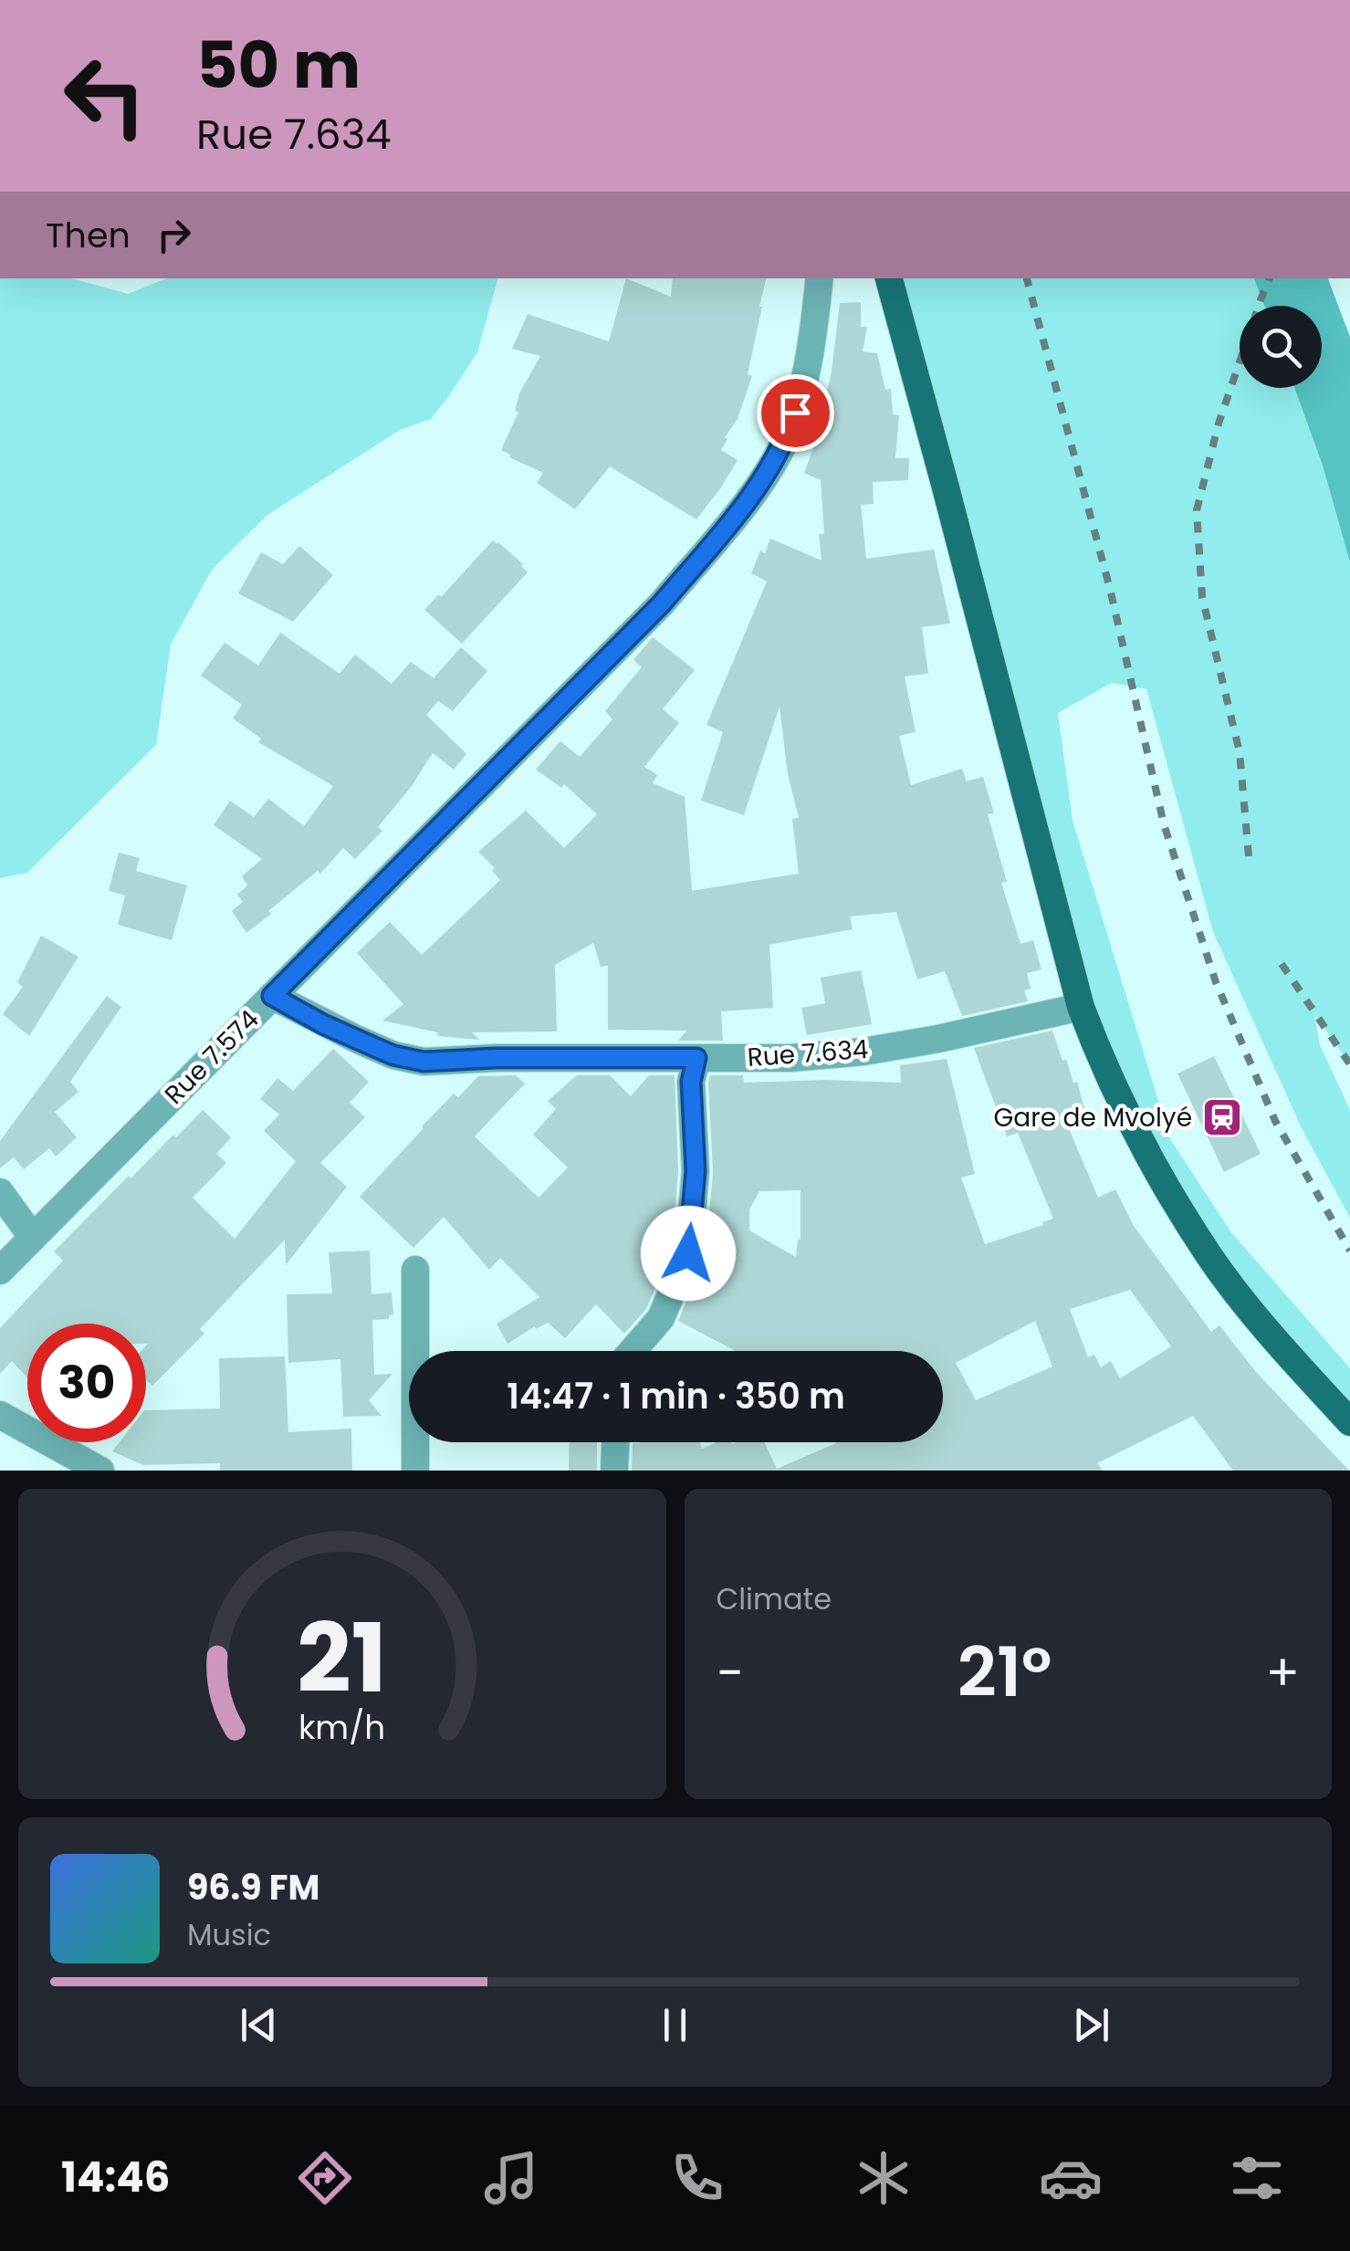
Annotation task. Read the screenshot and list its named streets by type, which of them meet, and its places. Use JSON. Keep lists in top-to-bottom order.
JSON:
{
  "streets": {
    "street": ["Rue 7.634", "Rue 7.574"]
  },
  "crossings": [
    ["Rue 7.634", "Rue 7.574"]
  ],
  "places": {
    "station": ["Gare de Mvolyé"]
  },
  "page": {
    "turn": ["50 m", "Rue 7.634"],
    "then": "Then",
    "limit": "30",
    "trip": "14:47 · 1 min · 350 m",
    "tile": "Climate",
    "heat": ["−", "21°", "+"],
    "song": ["96.9 FM", "Music"],
    "tabs": "14:46",
    "gauge": ["21", "km/h"]
  }
}
